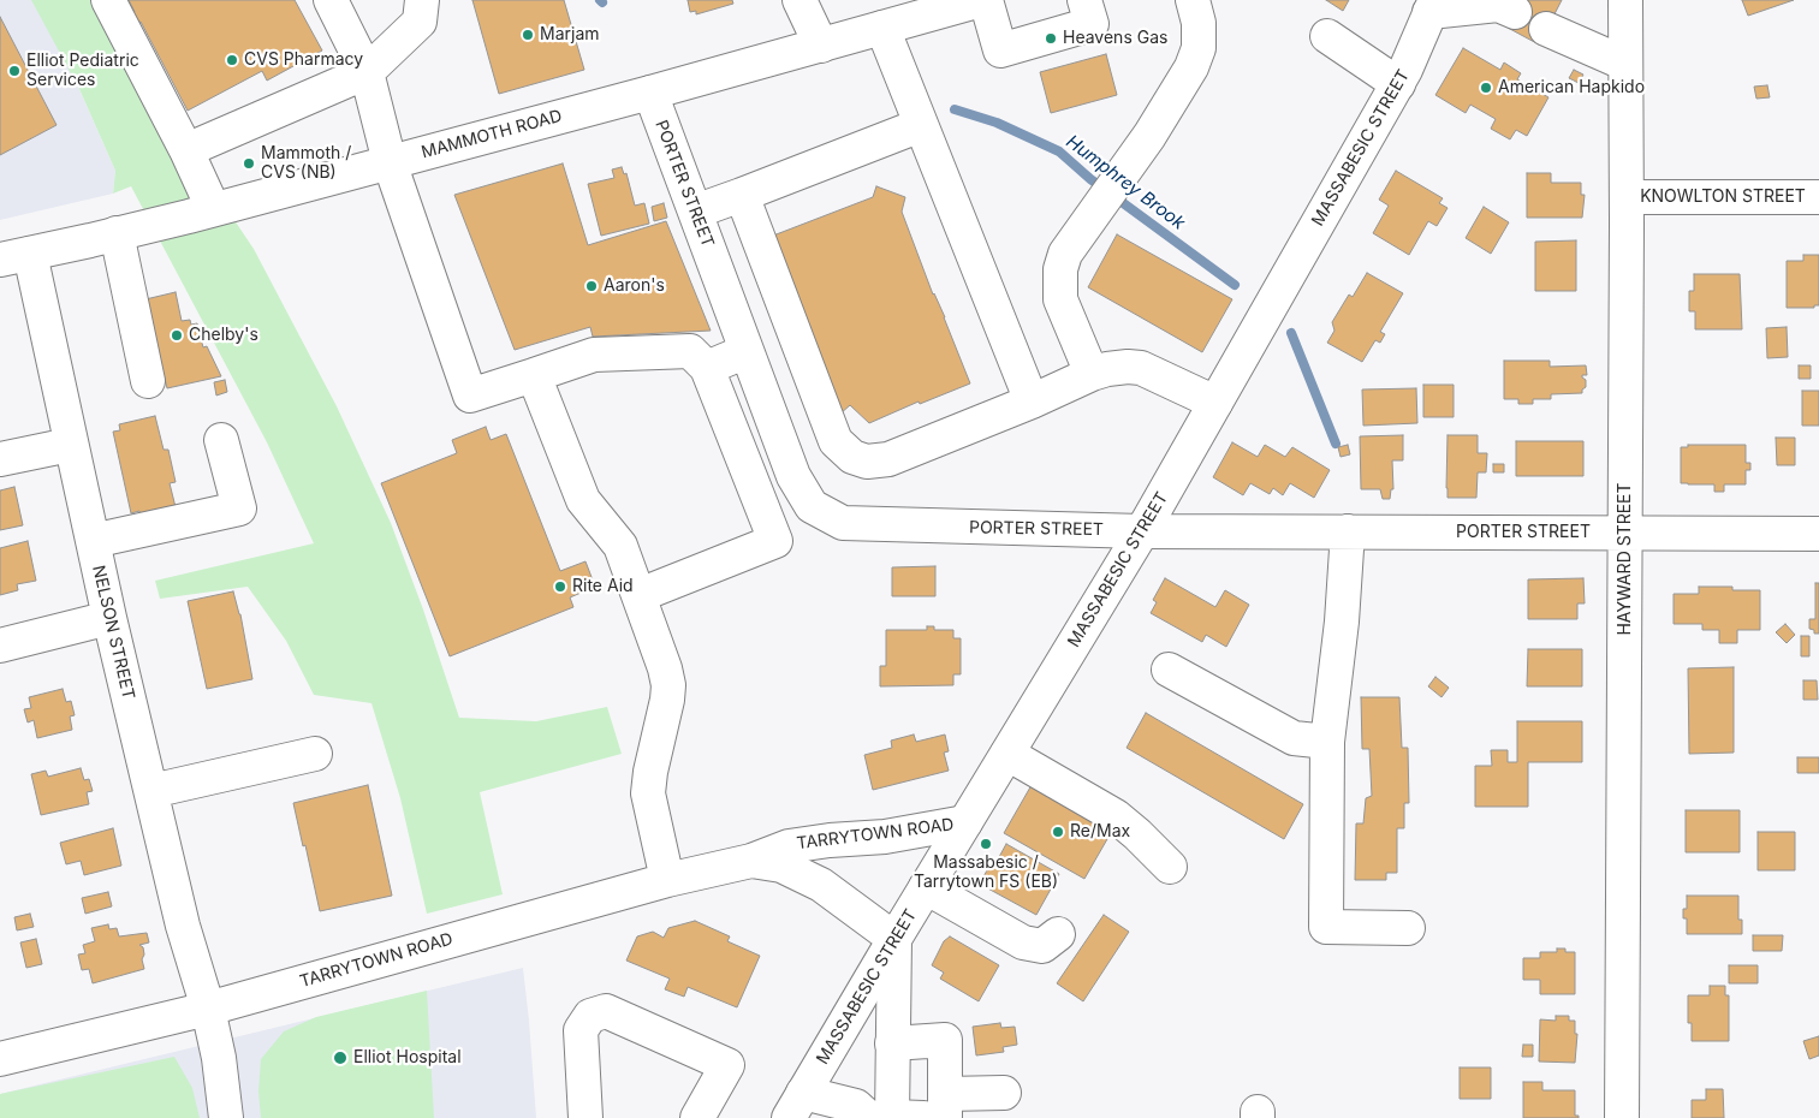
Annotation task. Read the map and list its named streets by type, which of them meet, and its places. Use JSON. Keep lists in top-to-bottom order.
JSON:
{
  "streets": {
    "street": [
      "MAMMOTH ROAD",
      "MASSABESIC STREET",
      "PORTER STREET",
      "KNOWLTON STREET",
      "HAYWARD STREET",
      "NELSON STREET",
      "TARRYTOWN ROAD"
    ]
  },
  "crossings": [
    ["MAMMOTH ROAD", "PORTER STREET"],
    ["MAMMOTH ROAD", "NELSON STREET"],
    ["MASSABESIC STREET", "PORTER STREET"],
    ["MASSABESIC STREET", "TARRYTOWN ROAD"],
    ["PORTER STREET", "HAYWARD STREET"],
    ["KNOWLTON STREET", "HAYWARD STREET"],
    ["NELSON STREET", "TARRYTOWN ROAD"]
  ],
  "water": ["Humphrey Brook"],
  "places": [
    "Marjam",
    "Heavens Gas",
    "CVS Pharmacy",
    "Elliot Pediatric Services",
    "American Hapkido",
    "Mammoth / CVS (NB)",
    "Aaron's",
    "Chelby's",
    "Rite Aid",
    "Re/Max",
    "Massabesic / Tarrytown FS (EB)",
    "Elliot Hospital"
  ]
}
